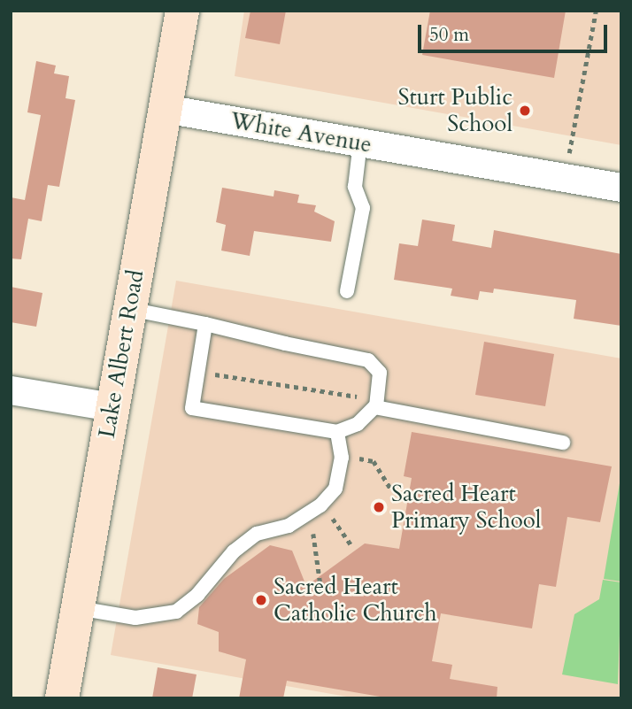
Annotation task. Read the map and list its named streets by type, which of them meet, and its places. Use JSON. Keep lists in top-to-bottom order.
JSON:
{
  "streets": {
    "main road": ["Lake Albert Road"],
    "street": ["White Avenue"]
  },
  "crossings": [
    ["White Avenue", "Lake Albert Road"]
  ],
  "places": ["Sturt Public School", "Sacred Heart Primary School", "Sacred Heart Catholic Church"],
  "scale_bar": "50 m"
}
